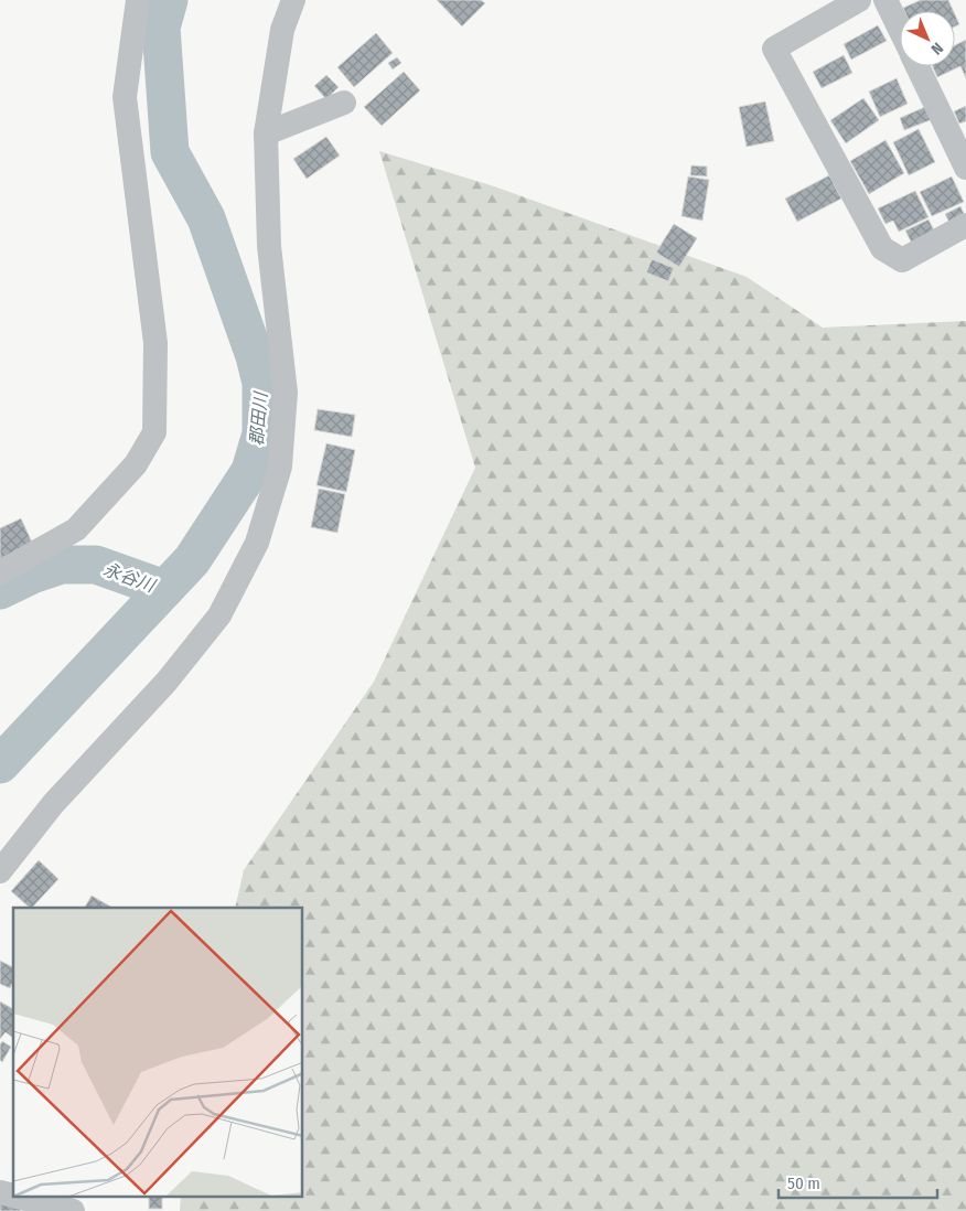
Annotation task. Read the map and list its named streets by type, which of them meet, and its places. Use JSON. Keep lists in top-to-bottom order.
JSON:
{
  "water": ["郡田川", "永谷川"],
  "scale_bar": "50 m",
  "north": "bottom right"
}
